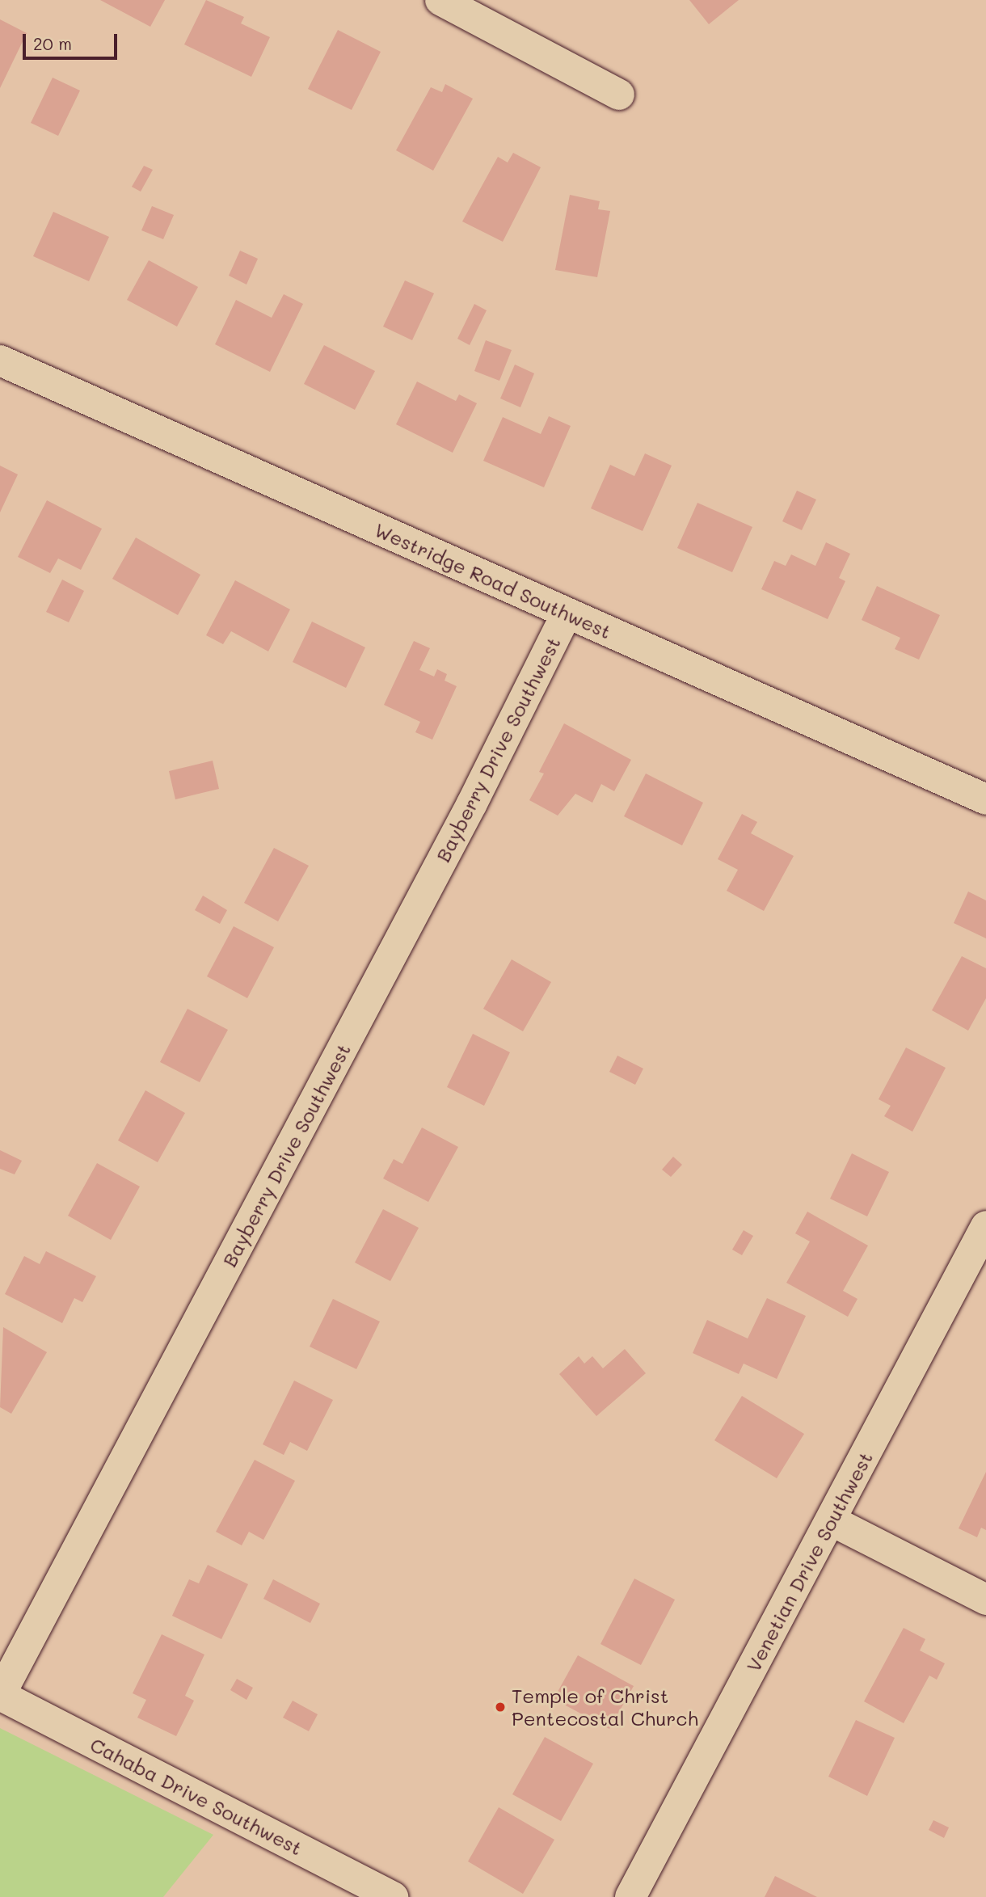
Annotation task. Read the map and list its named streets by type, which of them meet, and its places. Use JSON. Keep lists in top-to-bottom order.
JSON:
{
  "streets": {
    "street": [
      "Westridge Road Southwest",
      "Bayberry Drive Southwest",
      "Venetian Drive Southwest",
      "Cahaba Drive Southwest"
    ]
  },
  "crossings": [
    ["Westridge Road Southwest", "Bayberry Drive Southwest"],
    ["Bayberry Drive Southwest", "Cahaba Drive Southwest"]
  ],
  "places": ["Temple of Christ Pentecostal Church"],
  "scale_bar": "20 m"
}
